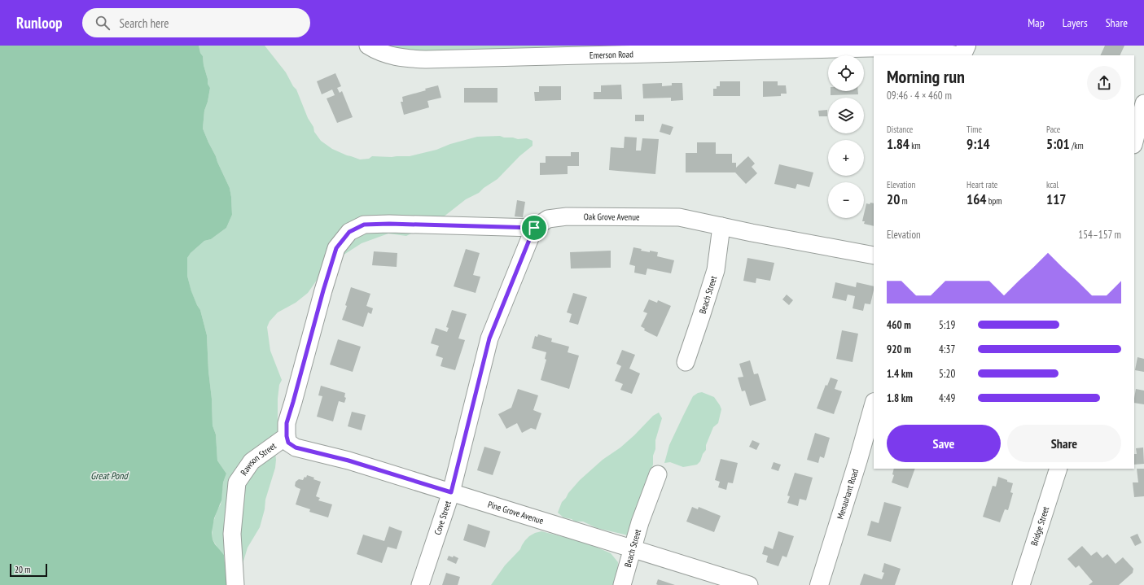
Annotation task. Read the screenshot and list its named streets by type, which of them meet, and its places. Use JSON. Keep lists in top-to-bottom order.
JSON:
{
  "streets": {
    "main road": ["Menauhant Road"],
    "street": [
      "Emerson Road",
      "Oak Grove Avenue",
      "Beach Street",
      "Rawson Street",
      "Pine Grove Avenue",
      "Cove Street",
      "Bridge Street"
    ]
  },
  "crossings": [
    ["Oak Grove Avenue", "Beach Street"],
    ["Oak Grove Avenue", "Cove Street"],
    ["Beach Street", "Pine Grove Avenue"],
    ["Rawson Street", "Pine Grove Avenue"],
    ["Pine Grove Avenue", "Cove Street"]
  ],
  "water": ["Great Pond"],
  "scale_bar": "20 m",
  "page": {
    "header": "Runloop",
    "search": "Search here",
    "nav": ["Map", "Layers", "Share"],
    "map_buttons": ["+", "−"],
    "heading": ["Morning run", "09:46 · 4 × 460 m"],
    "stats": [
      ["Distance", "1.84 km"],
      ["Time", "9:14"],
      ["Pace", "5:01 /km"],
      ["Elevation", "20 m"],
      ["Heart rate", "164 bpm"],
      ["kcal", "117"]
    ],
    "chart": ["Elevation", "154–157 m"],
    "list": [
      {
        "name": "460 m",
        "note": "5:19"
      },
      {
        "name": "920 m",
        "note": "4:37"
      },
      {
        "name": "1.4 km",
        "note": "5:20"
      },
      {
        "name": "1.8 km",
        "note": "4:49"
      }
    ],
    "buttons": ["Save", "Share"],
    "scale": "20 m"
  }
}
